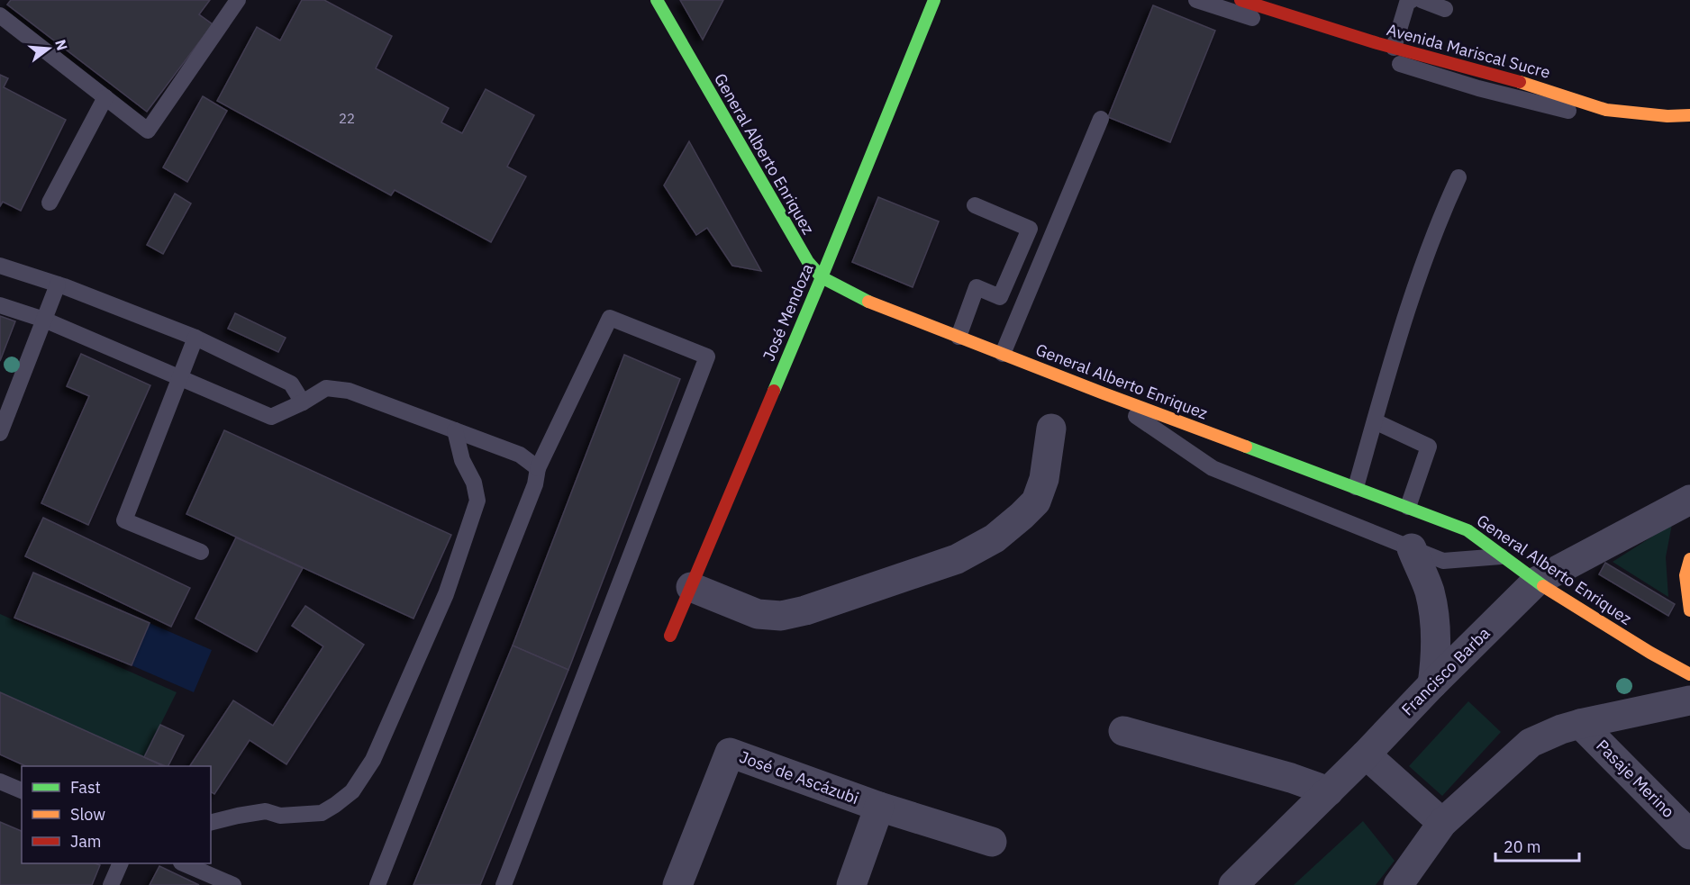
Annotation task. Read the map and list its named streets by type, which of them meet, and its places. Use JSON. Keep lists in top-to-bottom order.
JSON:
{
  "streets": {
    "main road": ["Avenida Mariscal Sucre", "General Alberto Enriquez", "José Mendoza"],
    "street": ["Francisco Barba", "José de Ascázubi", "Pasaje Merino"]
  },
  "crossings": [
    ["General Alberto Enriquez", "José Mendoza"],
    ["General Alberto Enriquez", "Francisco Barba"]
  ],
  "house_numbers": ["22"],
  "legend": ["Fast", "Slow", "Jam"],
  "scale_bar": "20 m",
  "north": "right"
}
